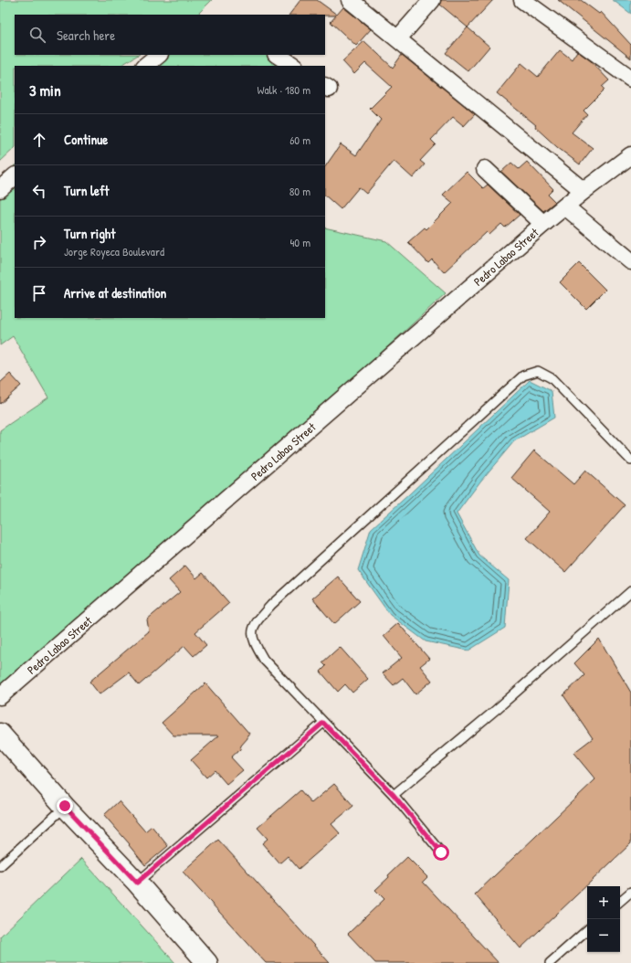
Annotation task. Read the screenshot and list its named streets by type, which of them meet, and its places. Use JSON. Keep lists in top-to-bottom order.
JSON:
{
  "streets": {
    "street": ["Pedro Labao Street"]
  },
  "page": {
    "search": "Search here",
    "heading": ["3 min", "Walk · 180 m"],
    "list": [
      ["Continue", "60 m"],
      ["Turn left", "80 m"],
      ["Turn right", "Jorge Royeca Boulevard", "40 m"],
      "Arrive at destination"
    ],
    "map_buttons": ["+", "−"]
  }
}
